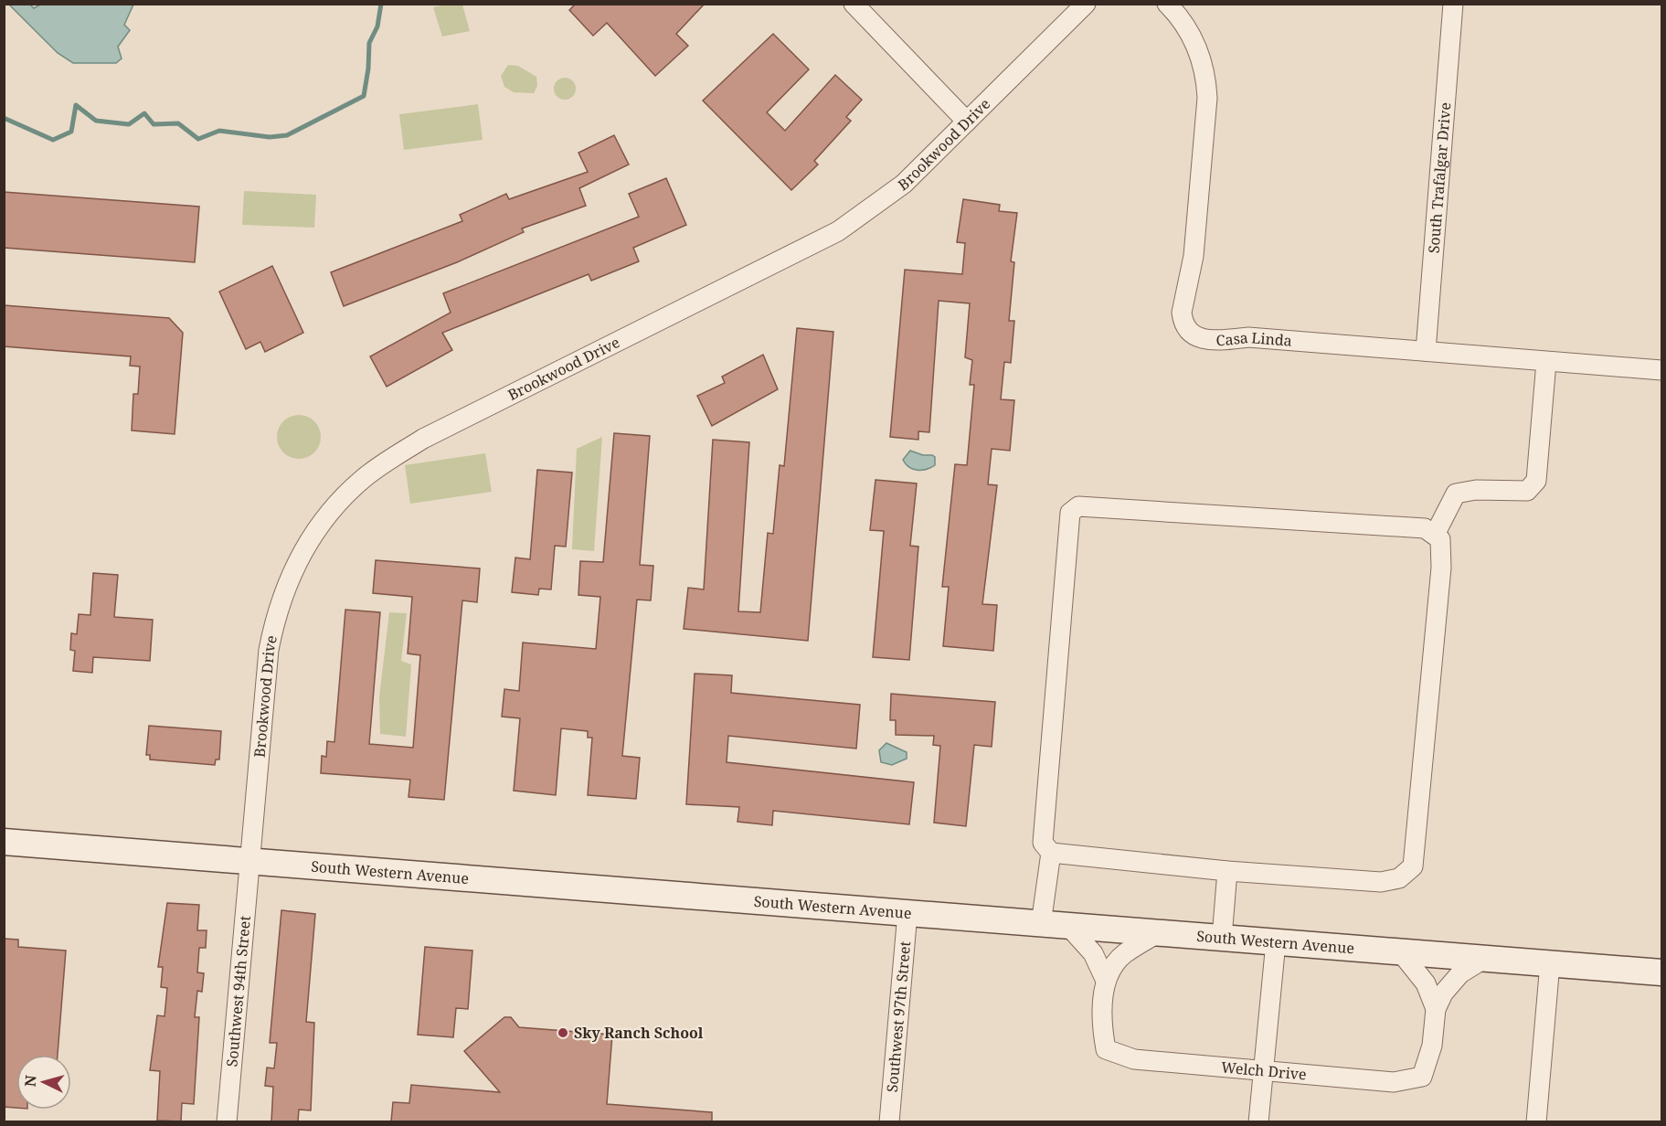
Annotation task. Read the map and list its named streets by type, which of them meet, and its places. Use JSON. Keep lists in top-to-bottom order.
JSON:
{
  "streets": {
    "main road": ["South Western Avenue"],
    "street": [
      "Brookwood Drive",
      "South Trafalgar Drive",
      "Casa Linda",
      "Southwest 94th Street",
      "Southwest 97th Street",
      "Welch Drive"
    ]
  },
  "crossings": [
    ["Brookwood Drive", "South Western Avenue"],
    ["Brookwood Drive", "Southwest 94th Street"],
    ["South Trafalgar Drive", "Casa Linda"],
    ["South Western Avenue", "Southwest 94th Street"],
    ["South Western Avenue", "Southwest 97th Street"],
    ["South Western Avenue", "Welch Drive"]
  ],
  "places": ["Sky Ranch School"],
  "north": "left"
}
